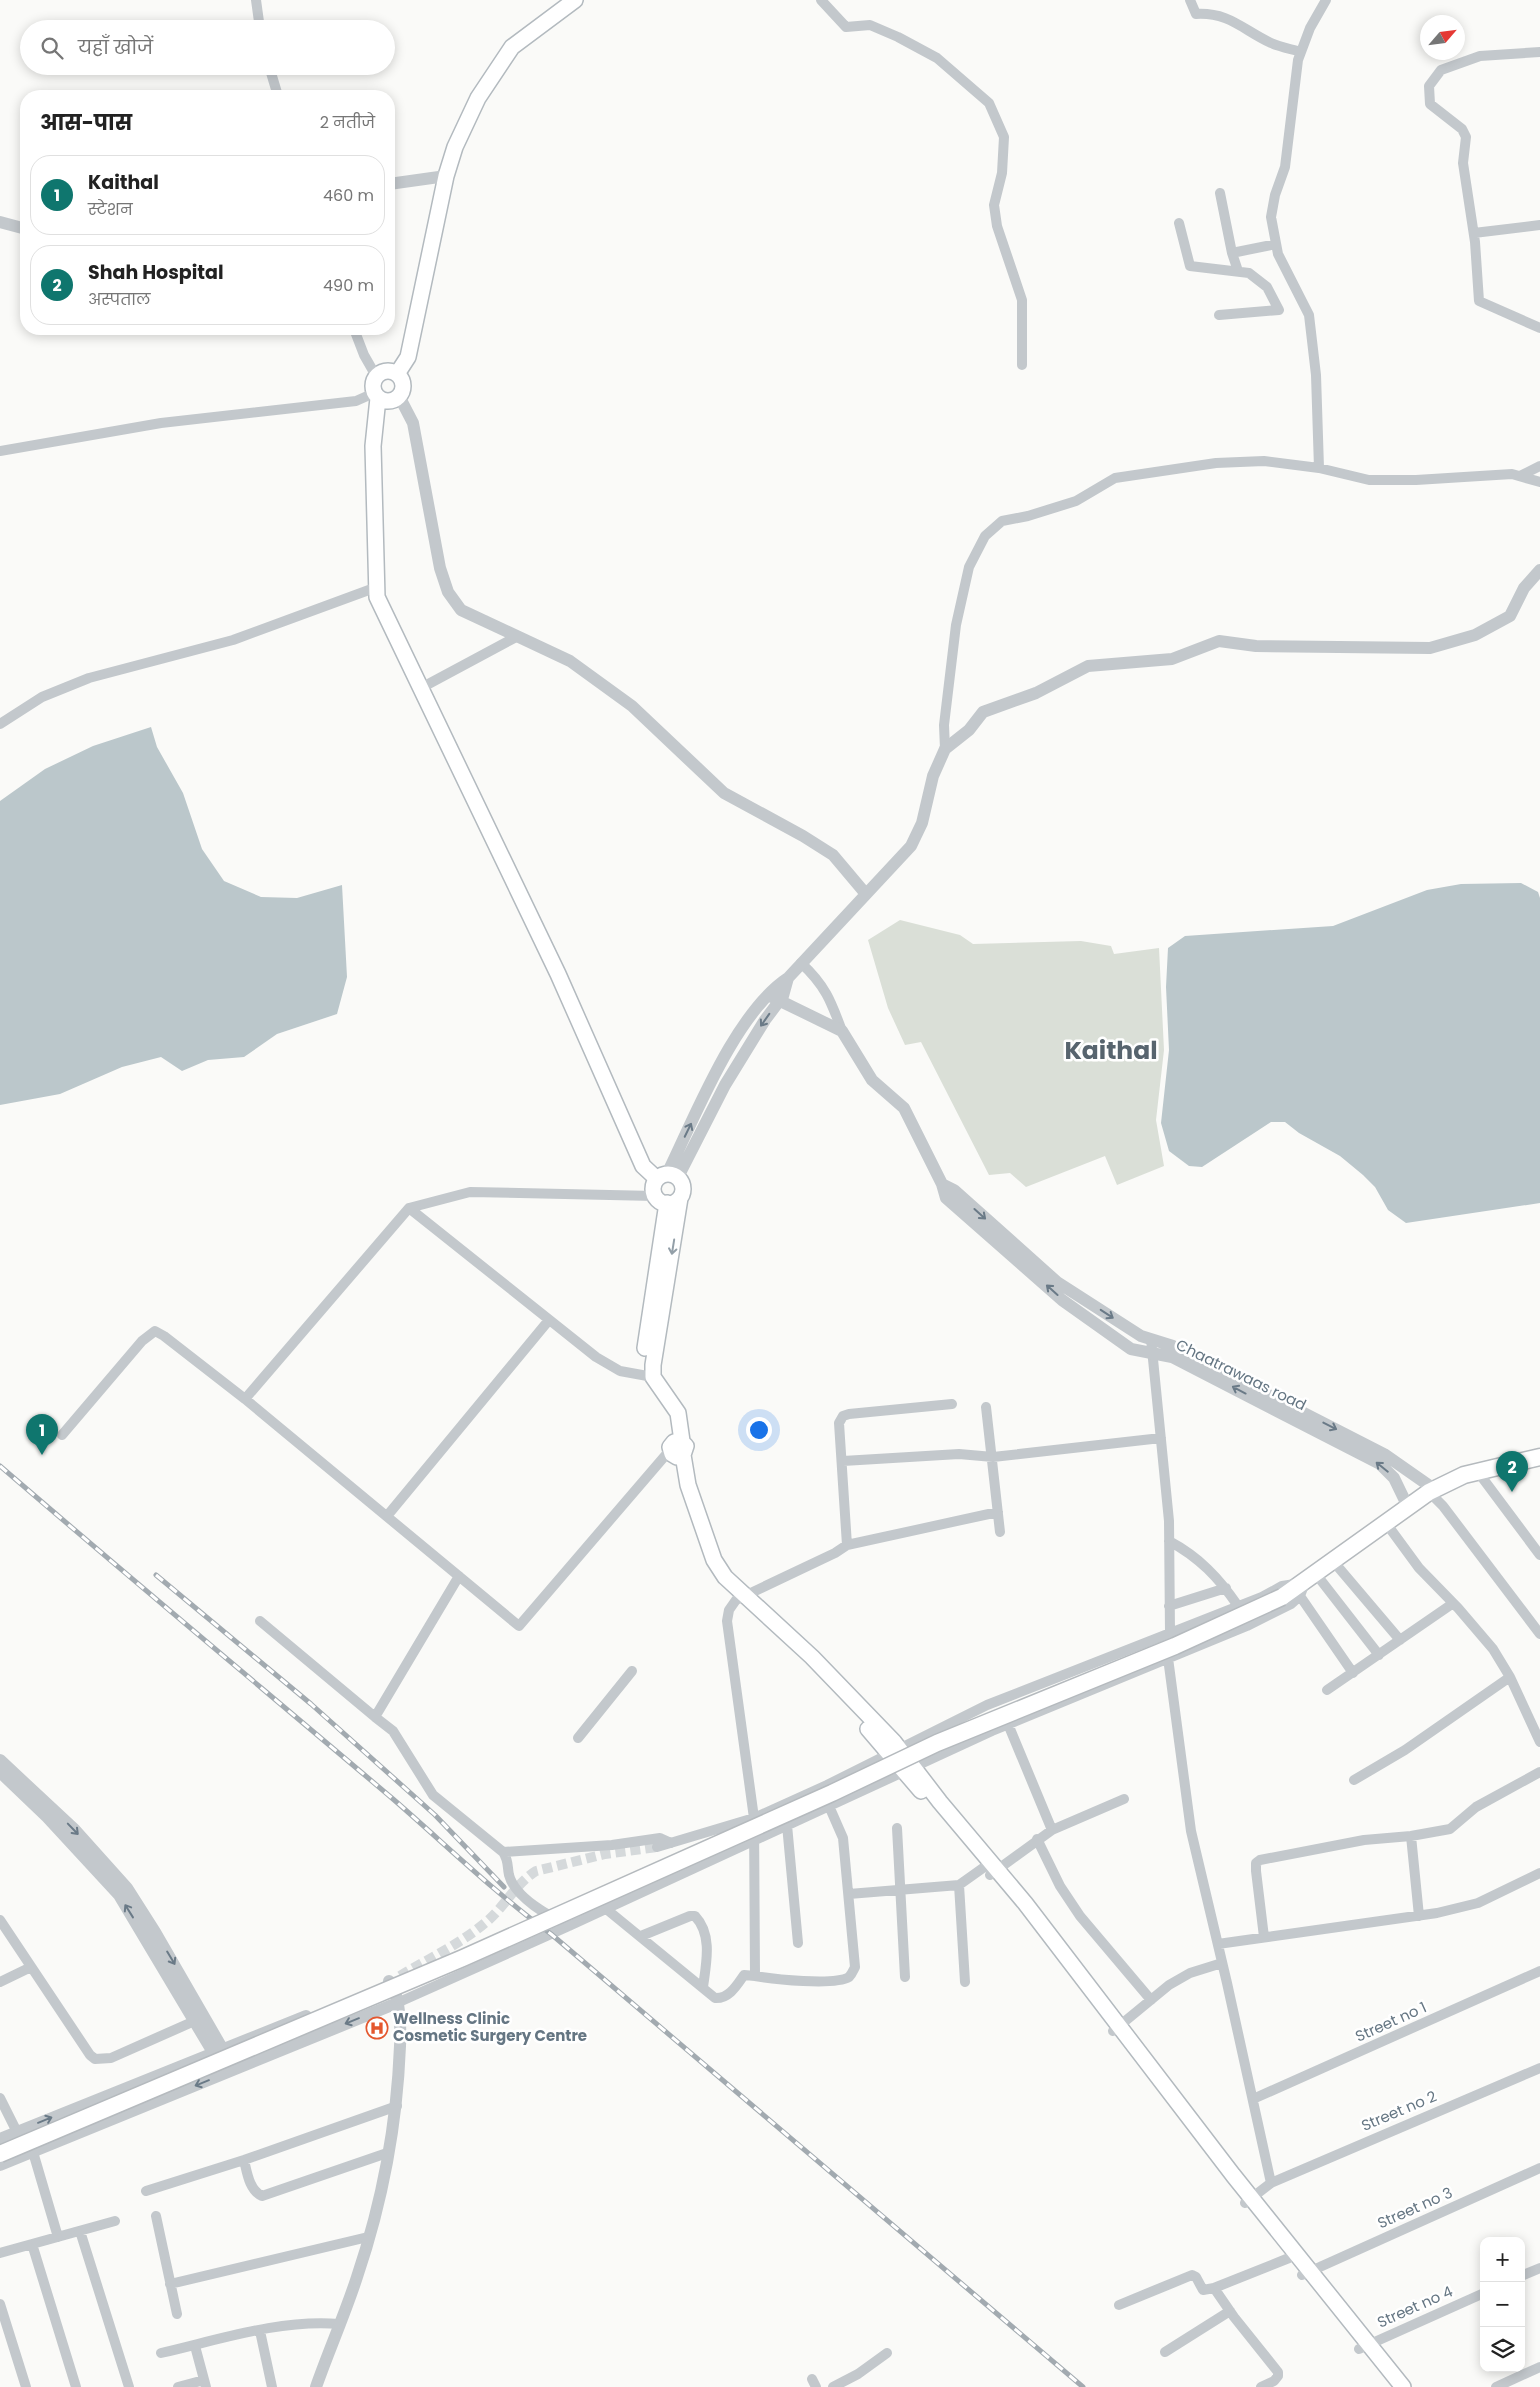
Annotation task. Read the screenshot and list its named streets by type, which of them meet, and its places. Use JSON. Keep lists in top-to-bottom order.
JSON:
{
  "streets": {
    "street": [
      "Chaatrawaas road",
      "Street no 1",
      "Street no 2",
      "Street no 3",
      "Street no 4"
    ]
  },
  "districts": ["Kaithal"],
  "places": {
    "hospital": ["Wellness Clinic Cosmetic Surgery Centre"]
  },
  "north": "top right",
  "page": {
    "search": "यहाँ खोजें",
    "heading": ["आस-पास", "2 नतीजे"],
    "list": [
      {
        "mark": "1",
        "name": "Kaithal",
        "note": "स्टेशन",
        "value": "460 m"
      },
      {
        "mark": "2",
        "name": "Shah Hospital",
        "note": "अस्पताल",
        "value": "490 m"
      }
    ],
    "pins": ["1", "2"],
    "map_buttons": ["+", "−"]
  }
}
